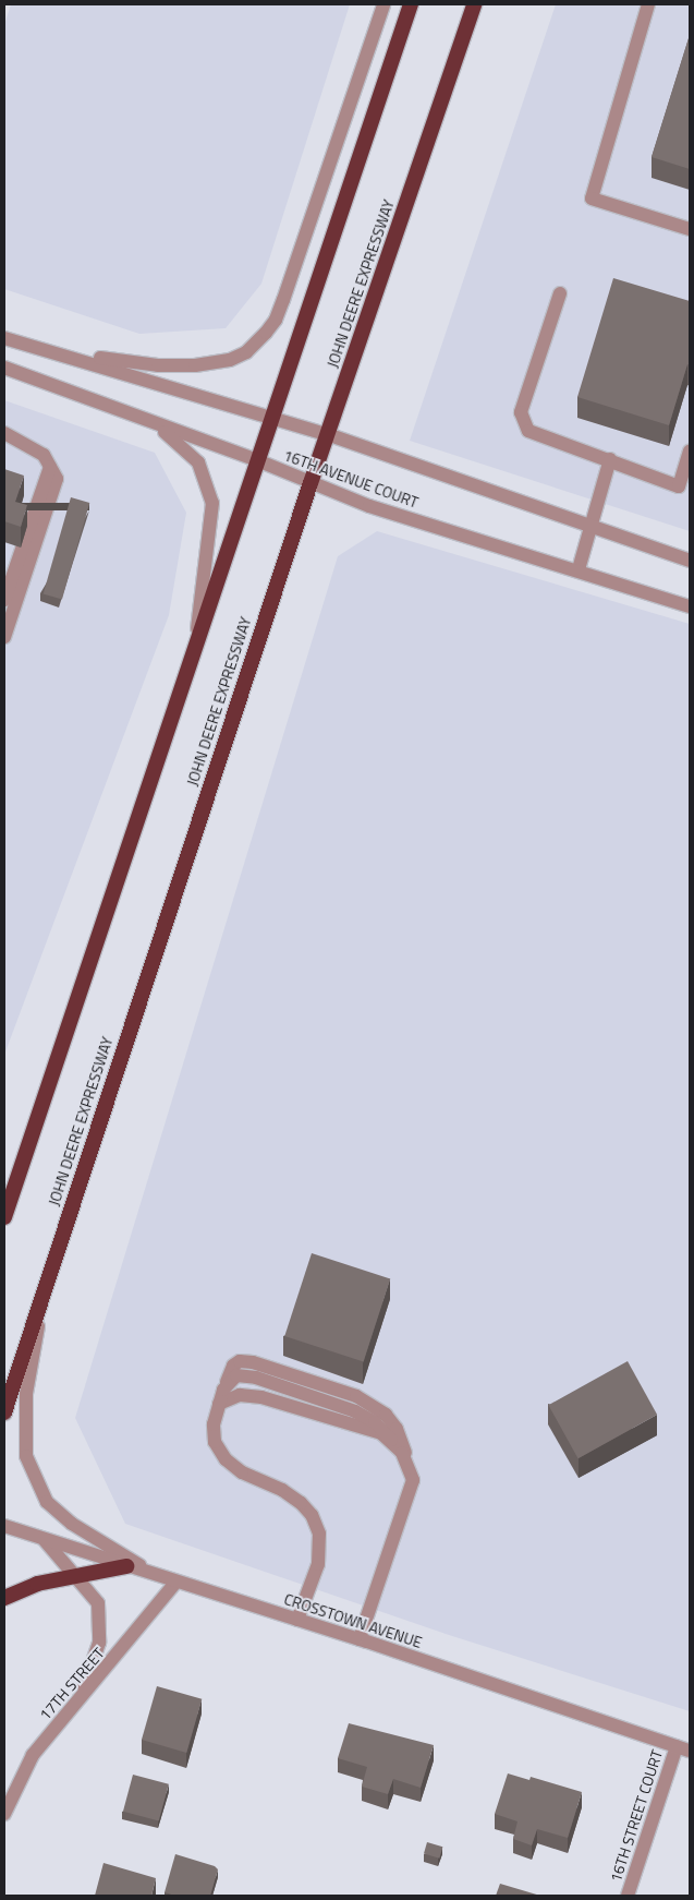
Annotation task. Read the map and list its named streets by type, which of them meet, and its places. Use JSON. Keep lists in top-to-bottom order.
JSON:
{
  "streets": {
    "highway": ["JOHN DEERE EXPRESSWAY"],
    "street": [
      "16TH AVENUE COURT",
      "CROSSTOWN AVENUE",
      "17TH STREET",
      "16TH STREET COURT"
    ]
  },
  "crossings": [
    ["JOHN DEERE EXPRESSWAY", "16TH AVENUE COURT"],
    ["CROSSTOWN AVENUE", "17TH STREET"],
    ["CROSSTOWN AVENUE", "16TH STREET COURT"]
  ]
}
